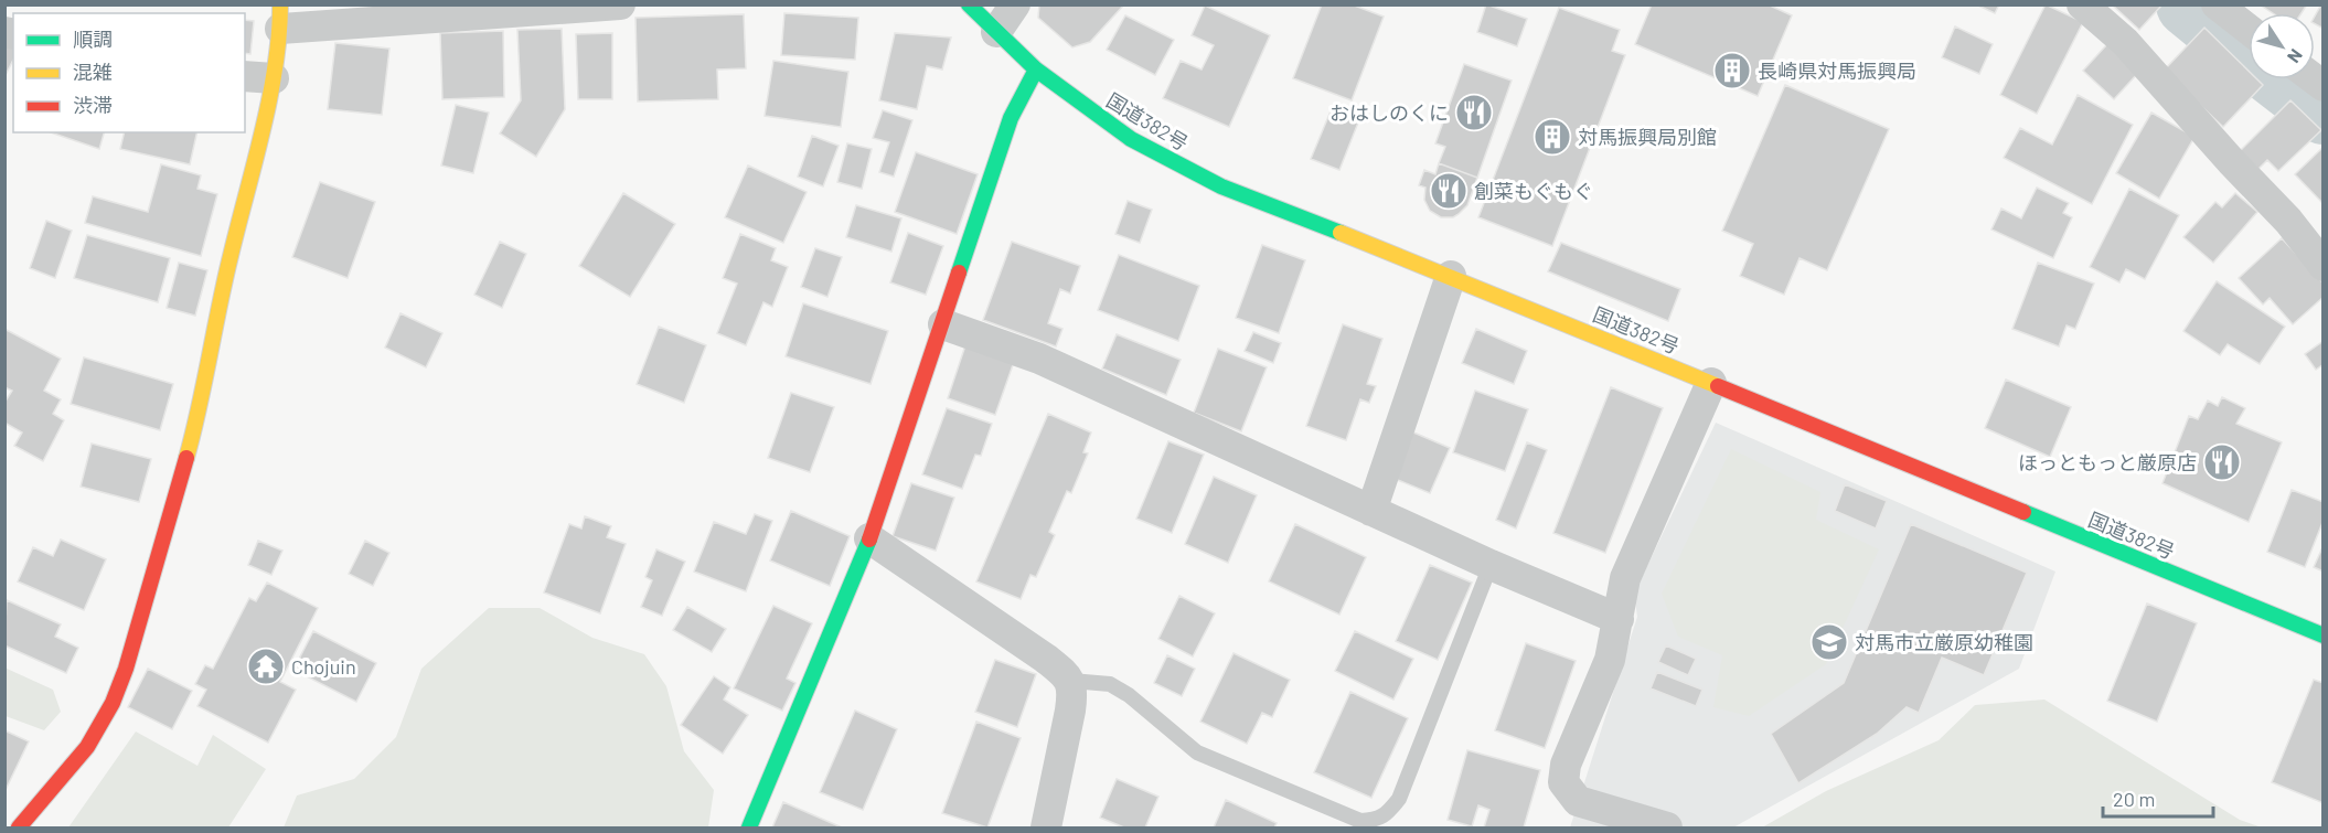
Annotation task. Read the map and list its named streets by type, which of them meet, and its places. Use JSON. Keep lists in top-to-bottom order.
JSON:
{
  "streets": {
    "main road": ["国道382号"]
  },
  "places": {
    "building": ["長崎県対馬振興局", "対馬振興局別館"],
    "restaurant": ["おはしのくに", "創菜もぐもぐ", "ほっともっと厳原店"],
    "school or university": ["対馬市立厳原幼稚園"],
    "temple": ["Chojuin"]
  },
  "legend": ["順調", "混雑", "渋滞"],
  "scale_bar": "20 m",
  "north": "bottom right"
}
